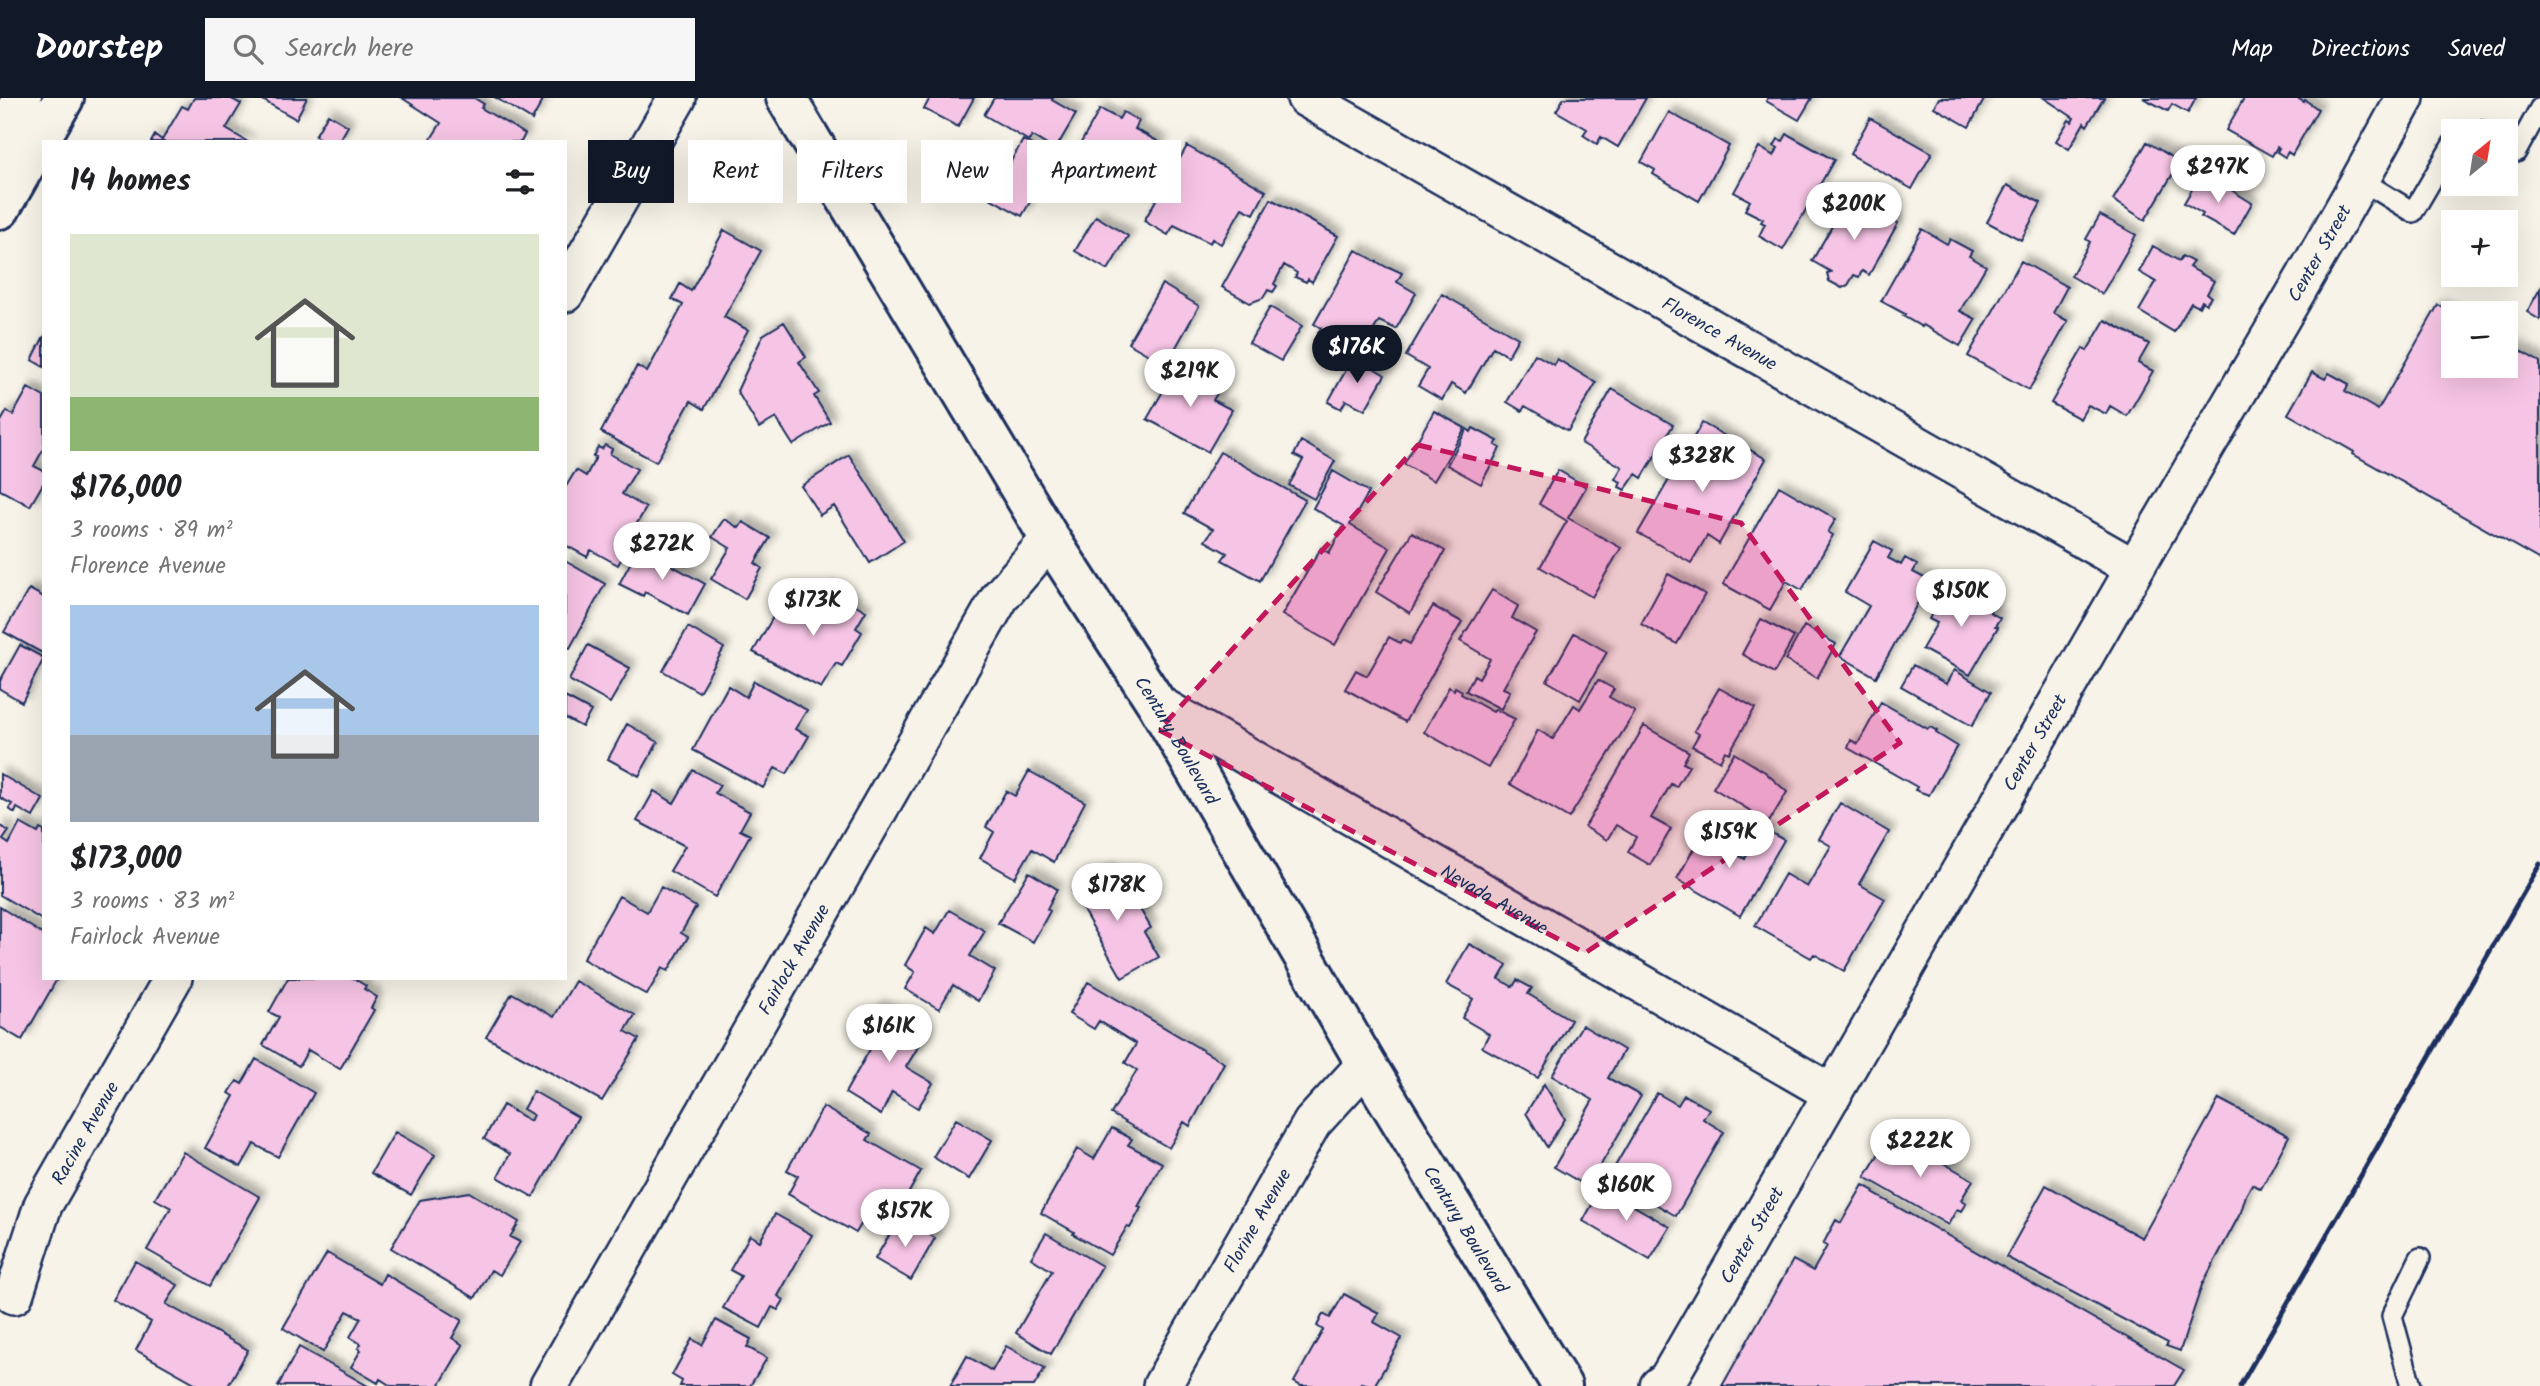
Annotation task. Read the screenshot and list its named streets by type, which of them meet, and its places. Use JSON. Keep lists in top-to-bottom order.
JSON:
{
  "streets": {
    "street": [
      "Center Street",
      "Florence Avenue",
      "Century Boulevard",
      "Nevada Avenue",
      "Fairlock Avenue",
      "Racine Avenue",
      "Florine Avenue"
    ]
  },
  "crossings": [
    ["Center Street", "Florence Avenue"],
    ["Center Street", "Nevada Avenue"],
    ["Century Boulevard", "Nevada Avenue"],
    ["Century Boulevard", "Fairlock Avenue"],
    ["Century Boulevard", "Florine Avenue"]
  ],
  "north": "top right",
  "page": {
    "header": "Doorstep",
    "search": "Search here",
    "nav": ["Map", "Directions", "Saved"],
    "map_buttons": ["+", "−"],
    "chip": [
      "Buy",
      "Rent",
      "Filters",
      "New",
      "Apartment"
    ],
    "heading": "14 homes",
    "price": [
      "$297K",
      "$200K",
      "$176K",
      "$219K",
      "$328K",
      "$272K",
      "$150K",
      "$173K",
      "$159K",
      "$178K",
      "$161K",
      "$222K",
      "$160K",
      "$157K"
    ],
    "list": [
      {
        "name": "$176,000",
        "note": "3 rooms · 89 m² · Florence Avenue"
      },
      {
        "name": "$173,000",
        "note": "3 rooms · 83 m² · Fairlock Avenue"
      }
    ]
  }
}
